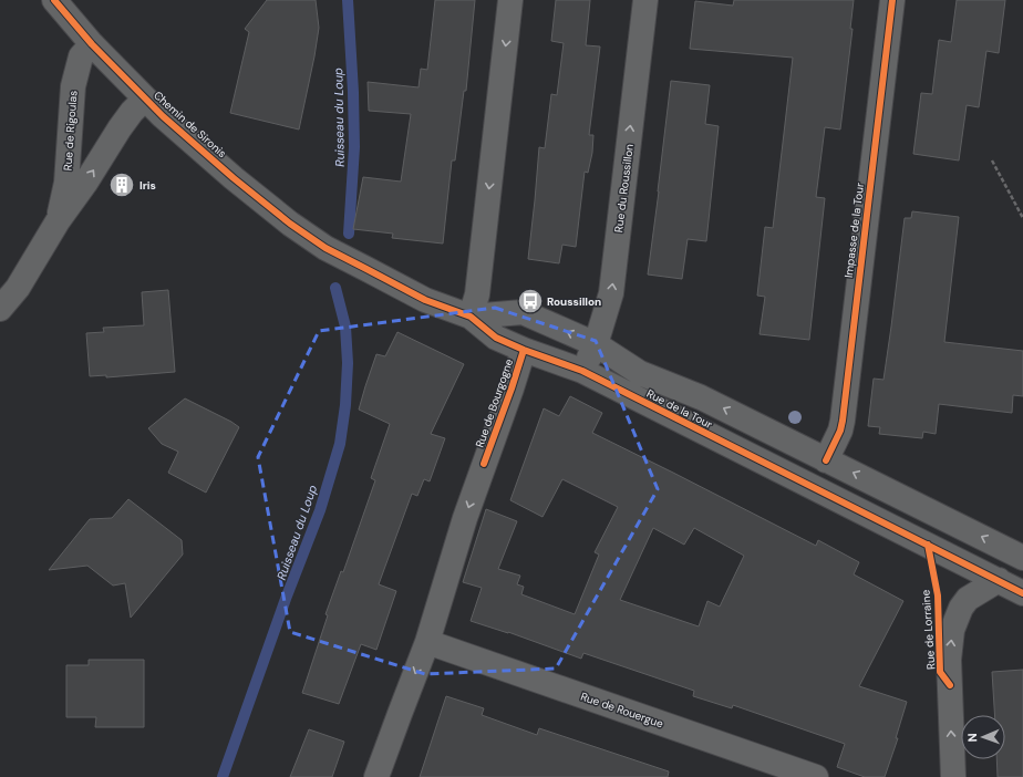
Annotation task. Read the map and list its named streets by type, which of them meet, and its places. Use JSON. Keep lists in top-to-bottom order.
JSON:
{
  "streets": {
    "street": [
      "Chemin de Sironis",
      "Rue de Rigoulas",
      "Rue du Roussillon",
      "Impasse de la Tour",
      "Rue de Bourgogne",
      "Rue de la Tour",
      "Rue de Lorraine",
      "Rue de Rouergue"
    ]
  },
  "crossings": [
    ["Chemin de Sironis", "Rue de Rigoulas"],
    ["Chemin de Sironis", "Rue de la Tour"],
    ["Rue du Roussillon", "Rue de la Tour"],
    ["Impasse de la Tour", "Rue de la Tour"],
    ["Rue de Bourgogne", "Rue de la Tour"],
    ["Rue de Bourgogne", "Rue de Rouergue"],
    ["Rue de la Tour", "Rue de Lorraine"]
  ],
  "one_way": ["Rue de Bourgogne", "Rue de Lorraine"],
  "water": ["Ruisseau du Loup"],
  "places": {
    "building": ["Iris"],
    "bus stop": ["Roussillon"]
  },
  "north": "left"
}
